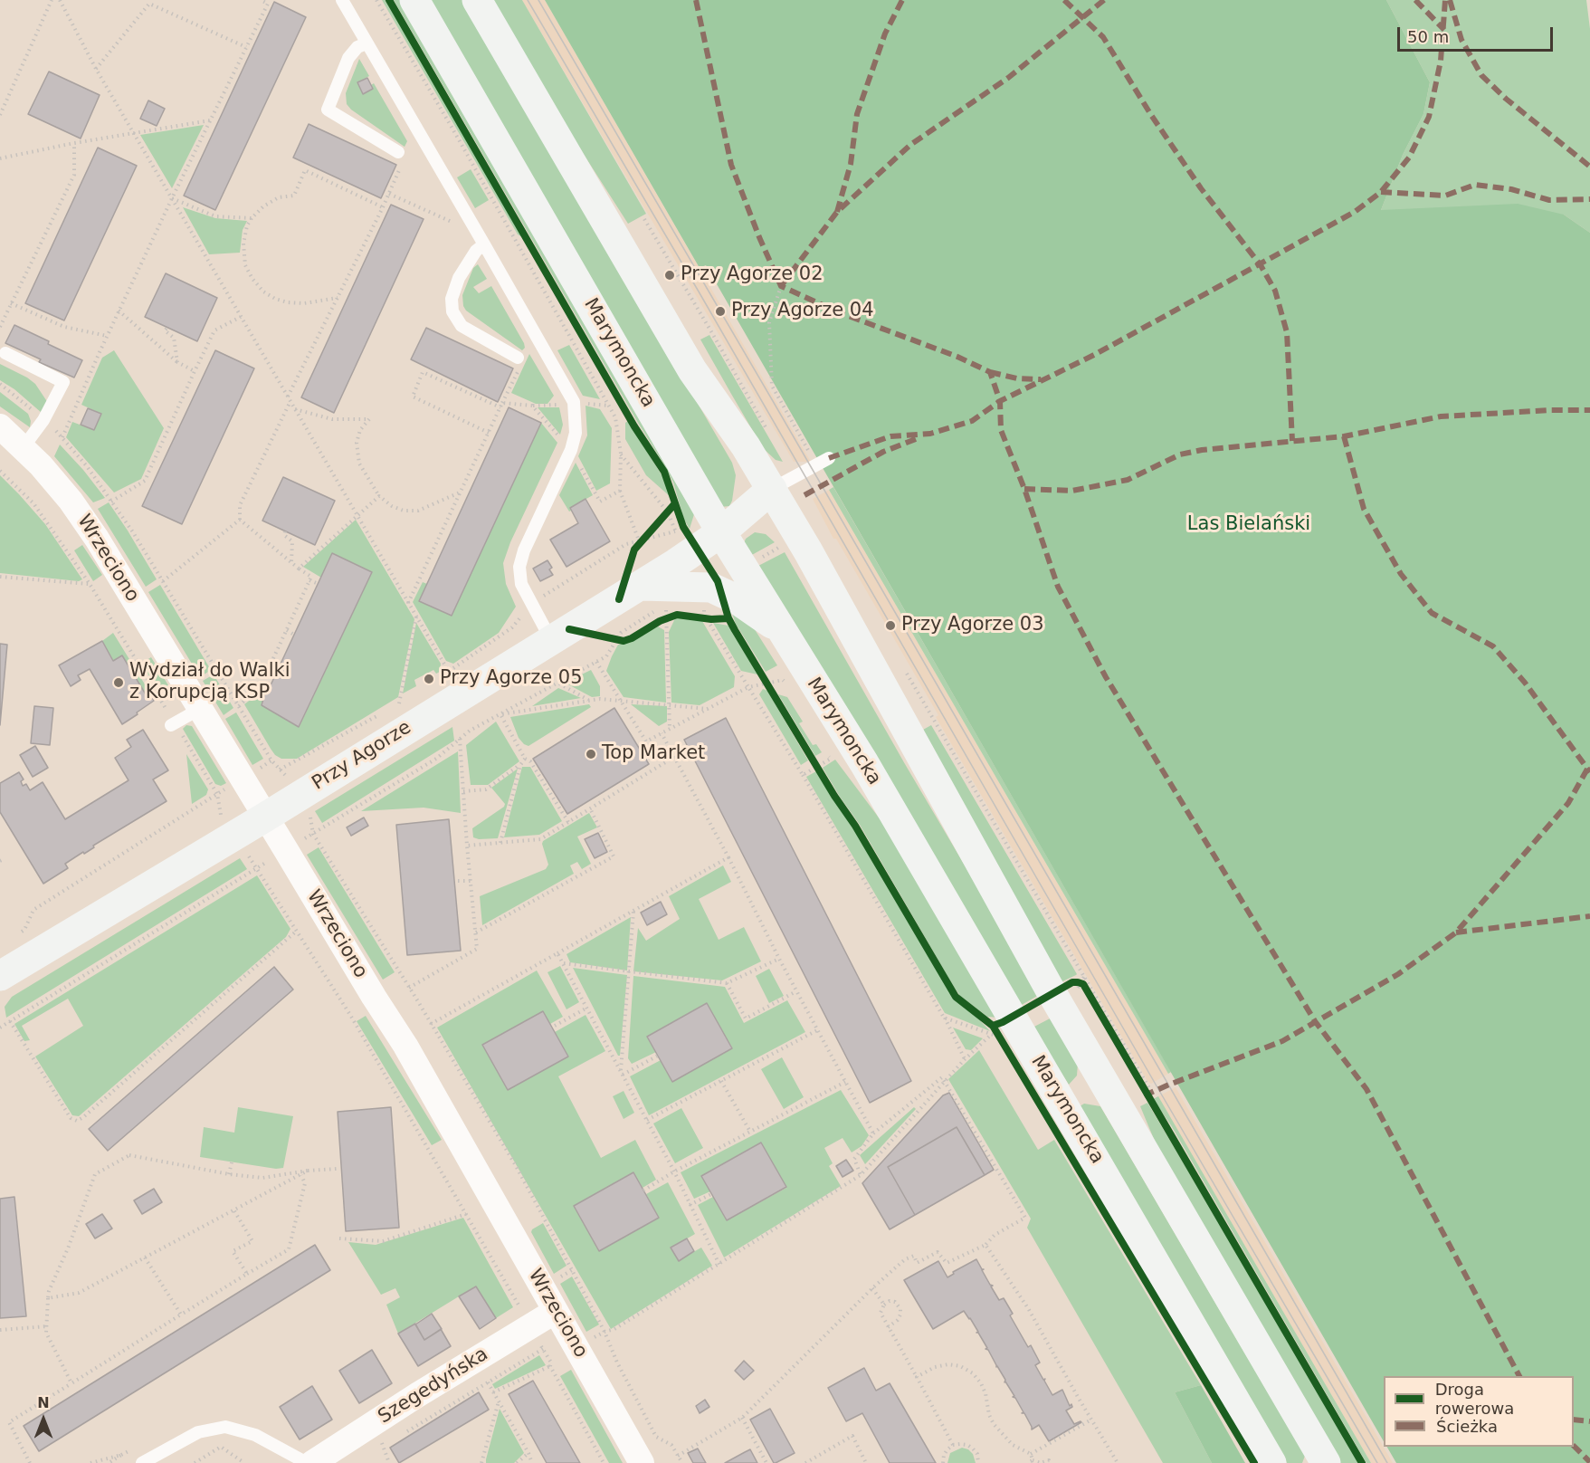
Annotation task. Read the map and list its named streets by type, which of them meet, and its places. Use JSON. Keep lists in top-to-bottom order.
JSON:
{
  "streets": {
    "main road": ["Marymoncka", "Przy Agorze"],
    "street": ["Wrzeciono", "Szegedyńska"]
  },
  "crossings": [
    ["Marymoncka", "Przy Agorze"],
    ["Wrzeciono", "Przy Agorze"],
    ["Wrzeciono", "Szegedyńska"]
  ],
  "parks": ["Las Bielański"],
  "places": [
    "Przy Agorze 02",
    "Przy Agorze 04",
    "Przy Agorze 03",
    "Przy Agorze 05",
    "Wydział do Walki z Korupcją KSP",
    "Top Market"
  ],
  "legend": ["Droga rowerowa", "Ścieżka"],
  "scale_bar": "50 m",
  "north": "top"
}
